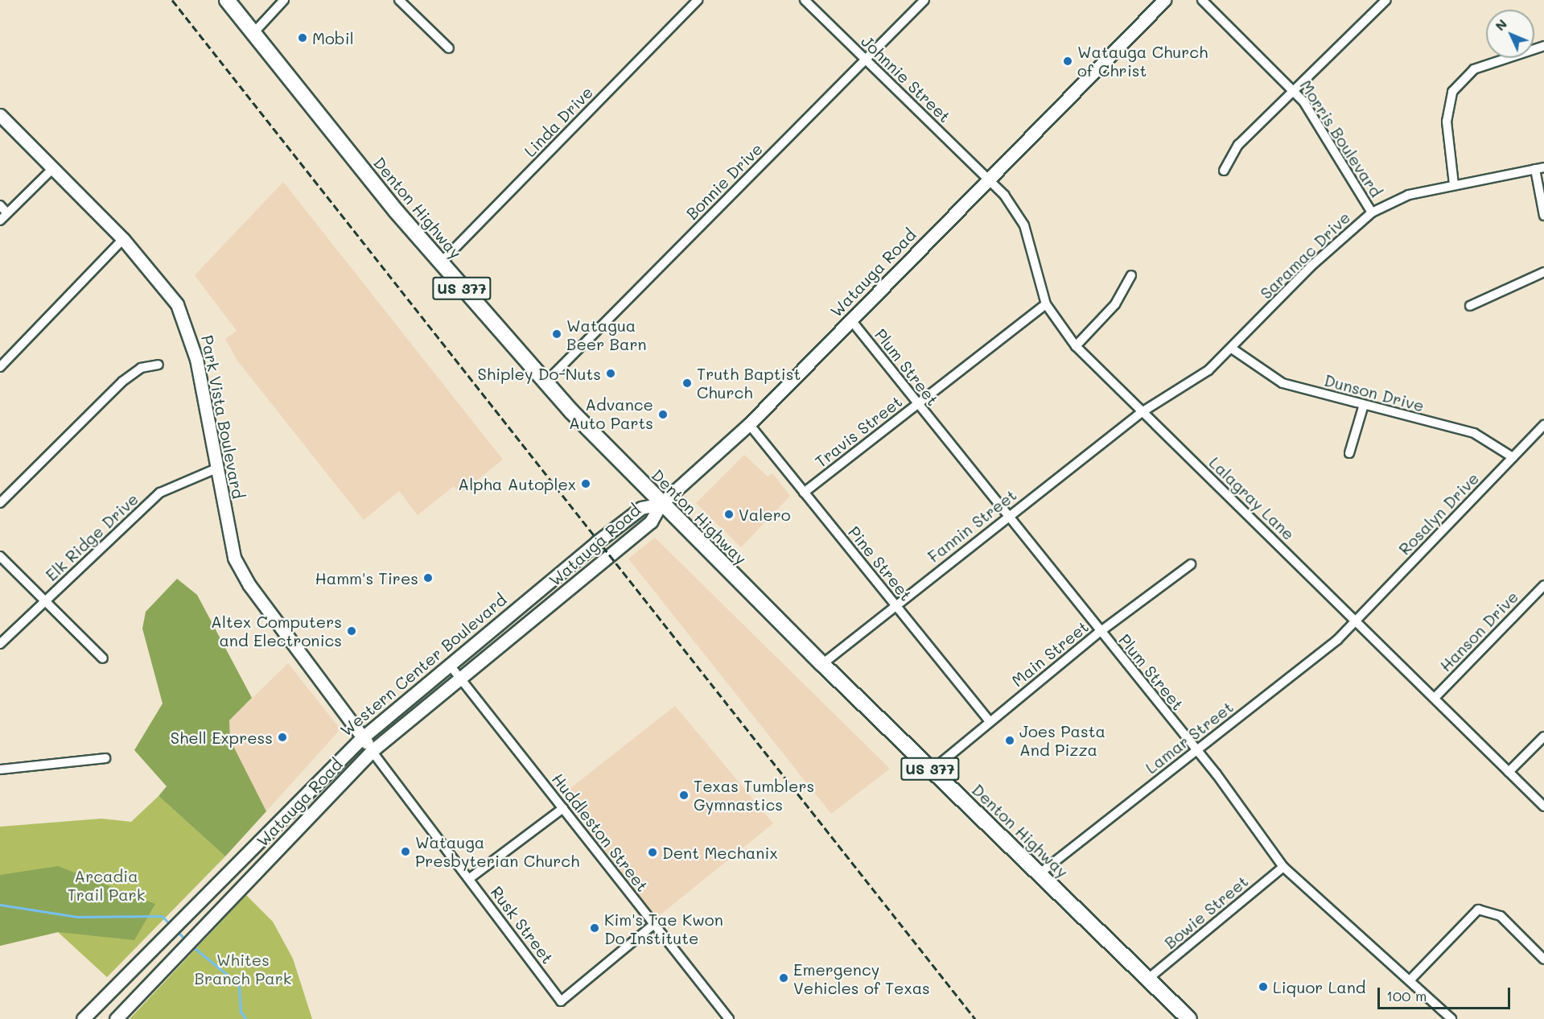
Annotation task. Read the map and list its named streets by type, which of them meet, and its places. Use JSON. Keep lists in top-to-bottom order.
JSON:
{
  "streets": {
    "main road": [
      "Denton Highway",
      "Watauga Road",
      "US 377",
      "Park Vista Boulevard",
      "Western Center Boulevard"
    ],
    "street": [
      "Johnnie Street",
      "Linda Drive",
      "Morris Boulevard",
      "Bonnie Drive",
      "Saramac Drive",
      "Plum Street",
      "Dunson Drive",
      "Travis Street",
      "Lalagray Lane",
      "Rosalyn Drive",
      "Fannin Street",
      "Elk Ridge Drive",
      "Pine Street",
      "Hanson Drive",
      "Main Street",
      "Lamar Street",
      "Huddleston Street",
      "Bowie Street",
      "Rusk Street"
    ]
  },
  "crossings": [
    ["Johnnie Street", "Bonnie Drive"],
    ["Johnnie Street", "Watauga Road"],
    ["Johnnie Street", "Lalagray Lane"],
    ["Linda Drive", "Denton Highway"],
    ["Morris Boulevard", "Saramac Drive"],
    ["Bonnie Drive", "Denton Highway"],
    ["Denton Highway", "Watauga Road"],
    ["Denton Highway", "Fannin Street"],
    ["Denton Highway", "Main Street"],
    ["Denton Highway", "Western Center Boulevard"],
    ["Denton Highway", "Lamar Street"],
    ["Denton Highway", "Bowie Street"],
    ["Saramac Drive", "Dunson Drive"],
    ["Saramac Drive", "Lalagray Lane"],
    ["Saramac Drive", "Fannin Street"],
    ["Watauga Road", "Plum Street"],
    ["Watauga Road", "Park Vista Boulevard"],
    ["Watauga Road", "Lalagray Lane"],
    ["Watauga Road", "Pine Street"],
    ["Watauga Road", "Western Center Boulevard"],
    ["Watauga Road", "Huddleston Street"],
    ["Watauga Road", "Rusk Street"],
    ["Plum Street", "Travis Street"],
    ["Plum Street", "Fannin Street"],
    ["Plum Street", "Main Street"],
    ["Plum Street", "Lamar Street"],
    ["Plum Street", "Bowie Street"],
    ["Dunson Drive", "Rosalyn Drive"],
    ["Park Vista Boulevard", "Elk Ridge Drive"],
    ["Park Vista Boulevard", "Western Center Boulevard"],
    ["Park Vista Boulevard", "Rusk Street"],
    ["Travis Street", "Lalagray Lane"],
    ["Travis Street", "Pine Street"],
    ["Lalagray Lane", "Rosalyn Drive"],
    ["Lalagray Lane", "Fannin Street"],
    ["Lalagray Lane", "Hanson Drive"],
    ["Lalagray Lane", "Lamar Street"],
    ["Rosalyn Drive", "Lamar Street"],
    ["Fannin Street", "Pine Street"],
    ["Pine Street", "Main Street"],
    ["Western Center Boulevard", "Huddleston Street"],
    ["Huddleston Street", "Rusk Street"]
  ],
  "parks": ["Arcadia Trail Park", "Whites Branch Park"],
  "places": [
    "Mobil",
    "Watauga Church of Christ",
    "Watagua Beer Barn",
    "Shipley Do-Nuts",
    "Truth Baptist Church",
    "Advance Auto Parts",
    "Alpha Autoplex",
    "Valero",
    "Hamm's Tires",
    "Altex Computers and Electronics",
    "Shell Express",
    "Joes Pasta And Pizza",
    "Texas Tumblers Gymnastics",
    "Watauga Presbyterian Church",
    "Dent Mechanix",
    "Kim's Tae Kwon Do Institute",
    "Emergency Vehicles of Texas",
    "Liquor Land"
  ],
  "scale_bar": "100 m",
  "north": "top left"
}
